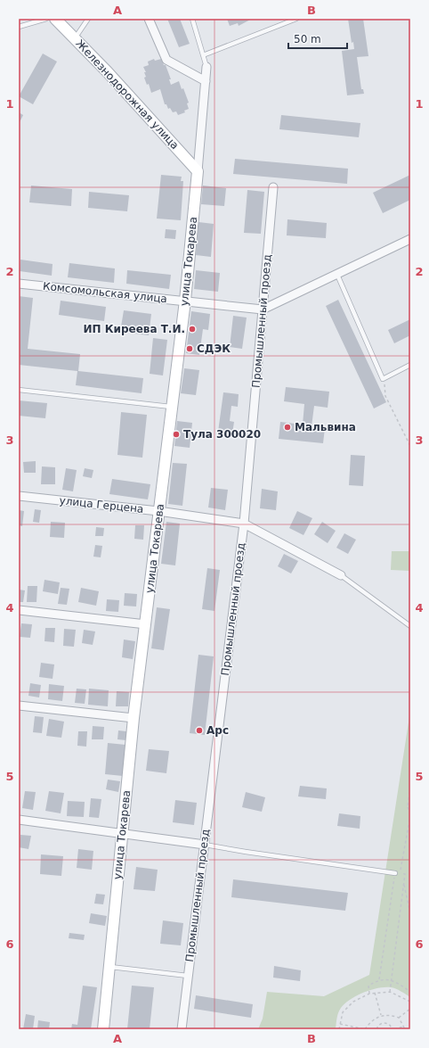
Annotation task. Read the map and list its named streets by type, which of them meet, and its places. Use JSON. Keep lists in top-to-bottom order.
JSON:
{
  "streets": {
    "street": [
      "Железнодорожная улица",
      "улица Токарева",
      "Комсомольская улица",
      "Промышленный проезд",
      "улица Герцена"
    ]
  },
  "crossings": [
    ["Железнодорожная улица", "улица Токарева"],
    ["улица Токарева", "Комсомольская улица"],
    ["улица Токарева", "улица Герцена"],
    ["Комсомольская улица", "Промышленный проезд"],
    ["Промышленный проезд", "улица Герцена"]
  ],
  "places": [
    "ИП Киреева Т.И.",
    "СДЭК",
    "Мальвина",
    "Тула 300020",
    "Арс"
  ],
  "scale_bar": "50 m",
  "grid": {
    "columns": ["A", "B"],
    "rows": [
      "1",
      "2",
      "3",
      "4",
      "5",
      "6"
    ]
  }
}
